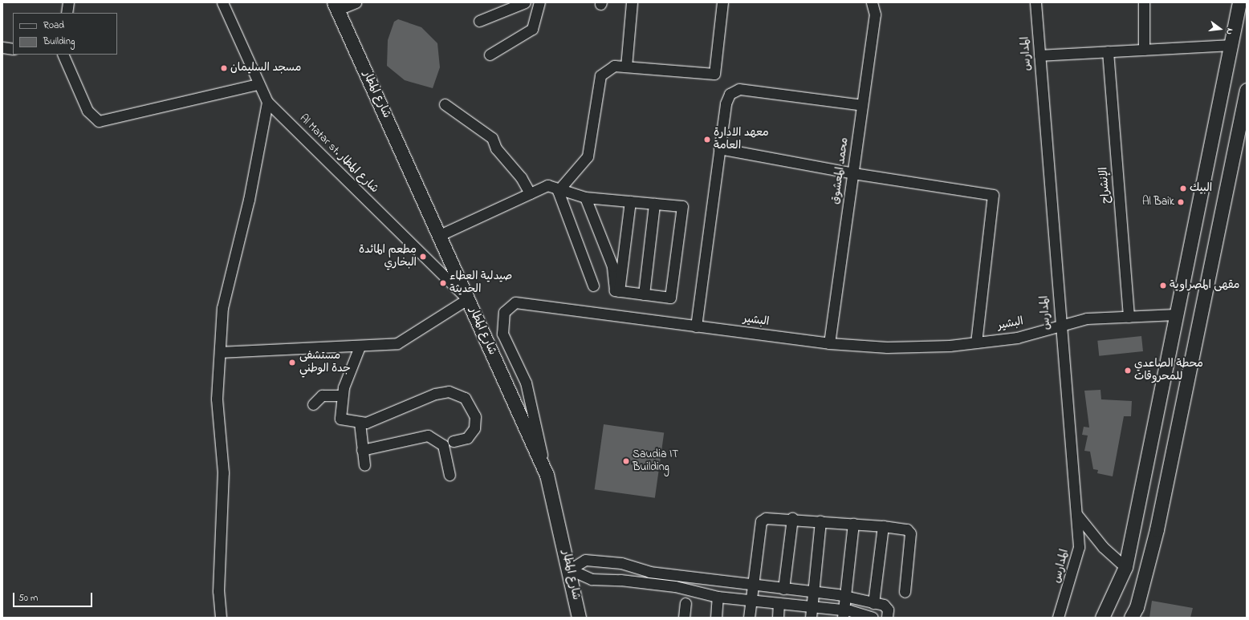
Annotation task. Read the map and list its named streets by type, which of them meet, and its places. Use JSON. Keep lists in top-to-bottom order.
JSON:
{
  "streets": {
    "main road": ["شارع المطار"],
    "street": [
      "المدارس",
      "Al Matar st. شارع المطار",
      "محمد المعشوق",
      "الإنشراح",
      "البشير"
    ]
  },
  "crossings": [
    ["المدارس", "البشير"],
    ["شارع المطار", "Al Matar st. شارع المطار"],
    ["شارع المطار", "البشير"],
    ["محمد المعشوق", "البشير"],
    ["الإنشراح", "البشير"]
  ],
  "places": [
    "مسجد السليمان",
    "معهد الادارة العامة",
    "البيك",
    "Al Baik",
    "مطعم المائدة البخاري",
    "صيدلية العطاء الحديثة",
    "مقهى المصراوية",
    "مستشفى جدة الوطني",
    "محطة الصاعدي للمحروقات",
    "Saudia IT Building"
  ],
  "legend": ["Road", "Building"],
  "scale_bar": "50 m",
  "north": "right"
}
